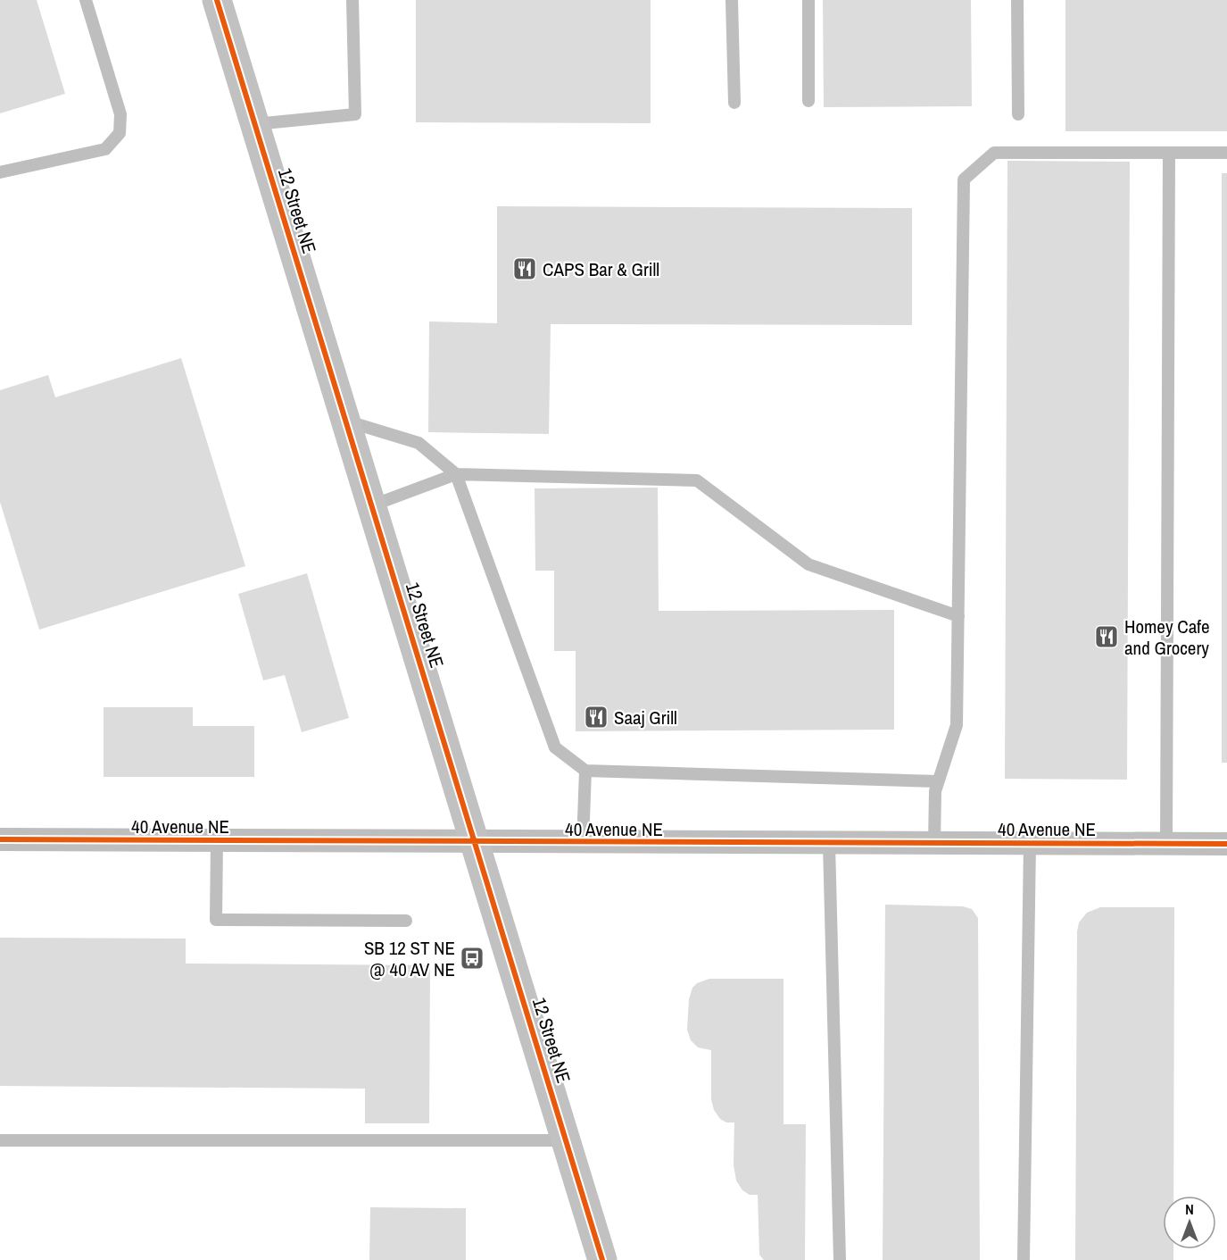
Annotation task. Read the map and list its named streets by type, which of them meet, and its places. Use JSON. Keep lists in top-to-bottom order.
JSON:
{
  "streets": {
    "street": ["12 Street NE", "40 Avenue NE"]
  },
  "crossings": [
    ["12 Street NE", "40 Avenue NE"]
  ],
  "places": {
    "restaurant": ["CAPS Bar & Grill", "Homey Cafe and Grocery", "Saaj Grill"],
    "bus stop": ["SB 12 ST NE @ 40 AV NE"]
  },
  "north": "top"
}
